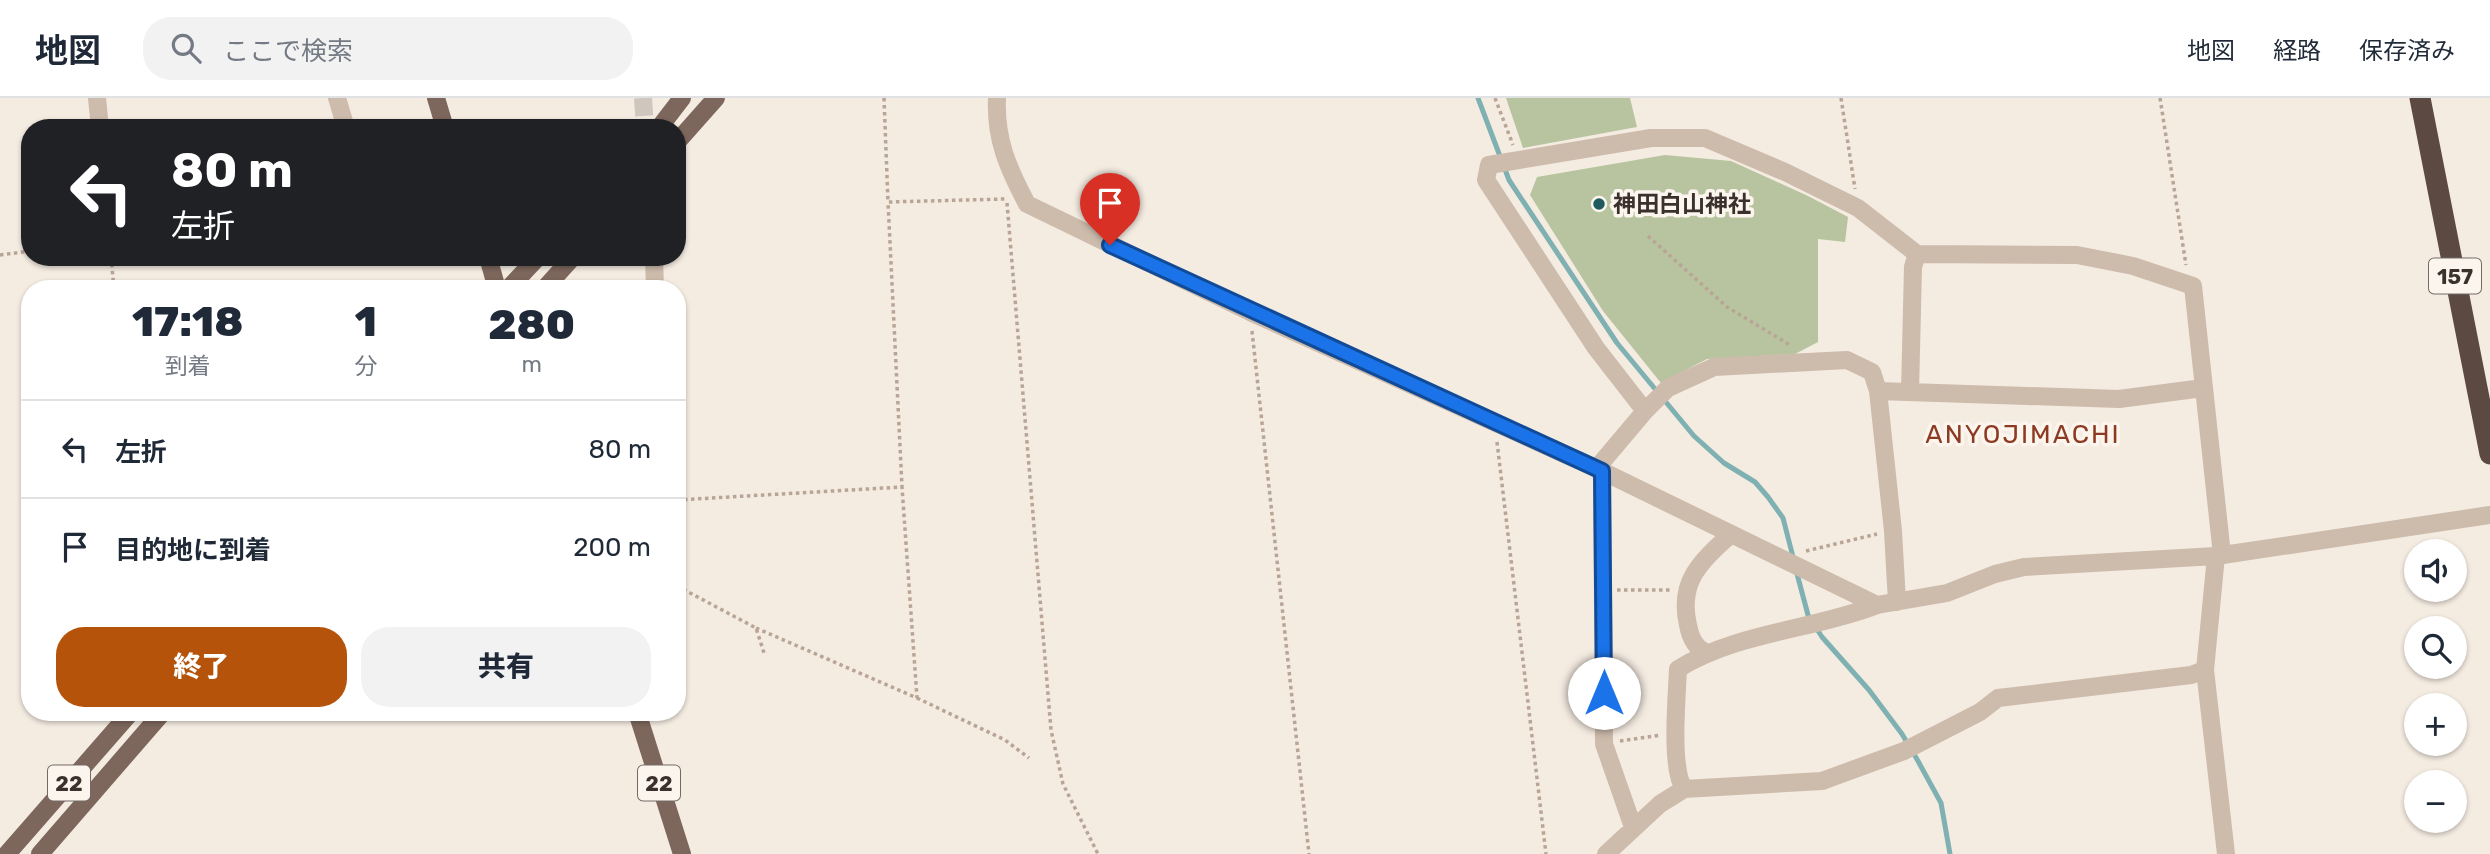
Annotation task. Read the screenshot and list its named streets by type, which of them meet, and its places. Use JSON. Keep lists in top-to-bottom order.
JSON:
{
  "streets": {
    "highway": ["157"],
    "main road": ["22"]
  },
  "districts": ["ANYOJIMACHI"],
  "places": ["神田白山神社"],
  "page": {
    "header": "地図",
    "search": "ここで検索",
    "nav": ["地図", "経路", "保存済み"],
    "turn": ["80 m", "左折"],
    "eta": [
      "17:18",
      "到着",
      "1",
      "分",
      "280",
      "m"
    ],
    "list": [
      {
        "name": "左折",
        "value": "80 m"
      },
      {
        "name": "目的地に到着",
        "value": "200 m"
      }
    ],
    "map_buttons": ["+", "−"],
    "buttons": ["終了", "共有"]
  }
}
